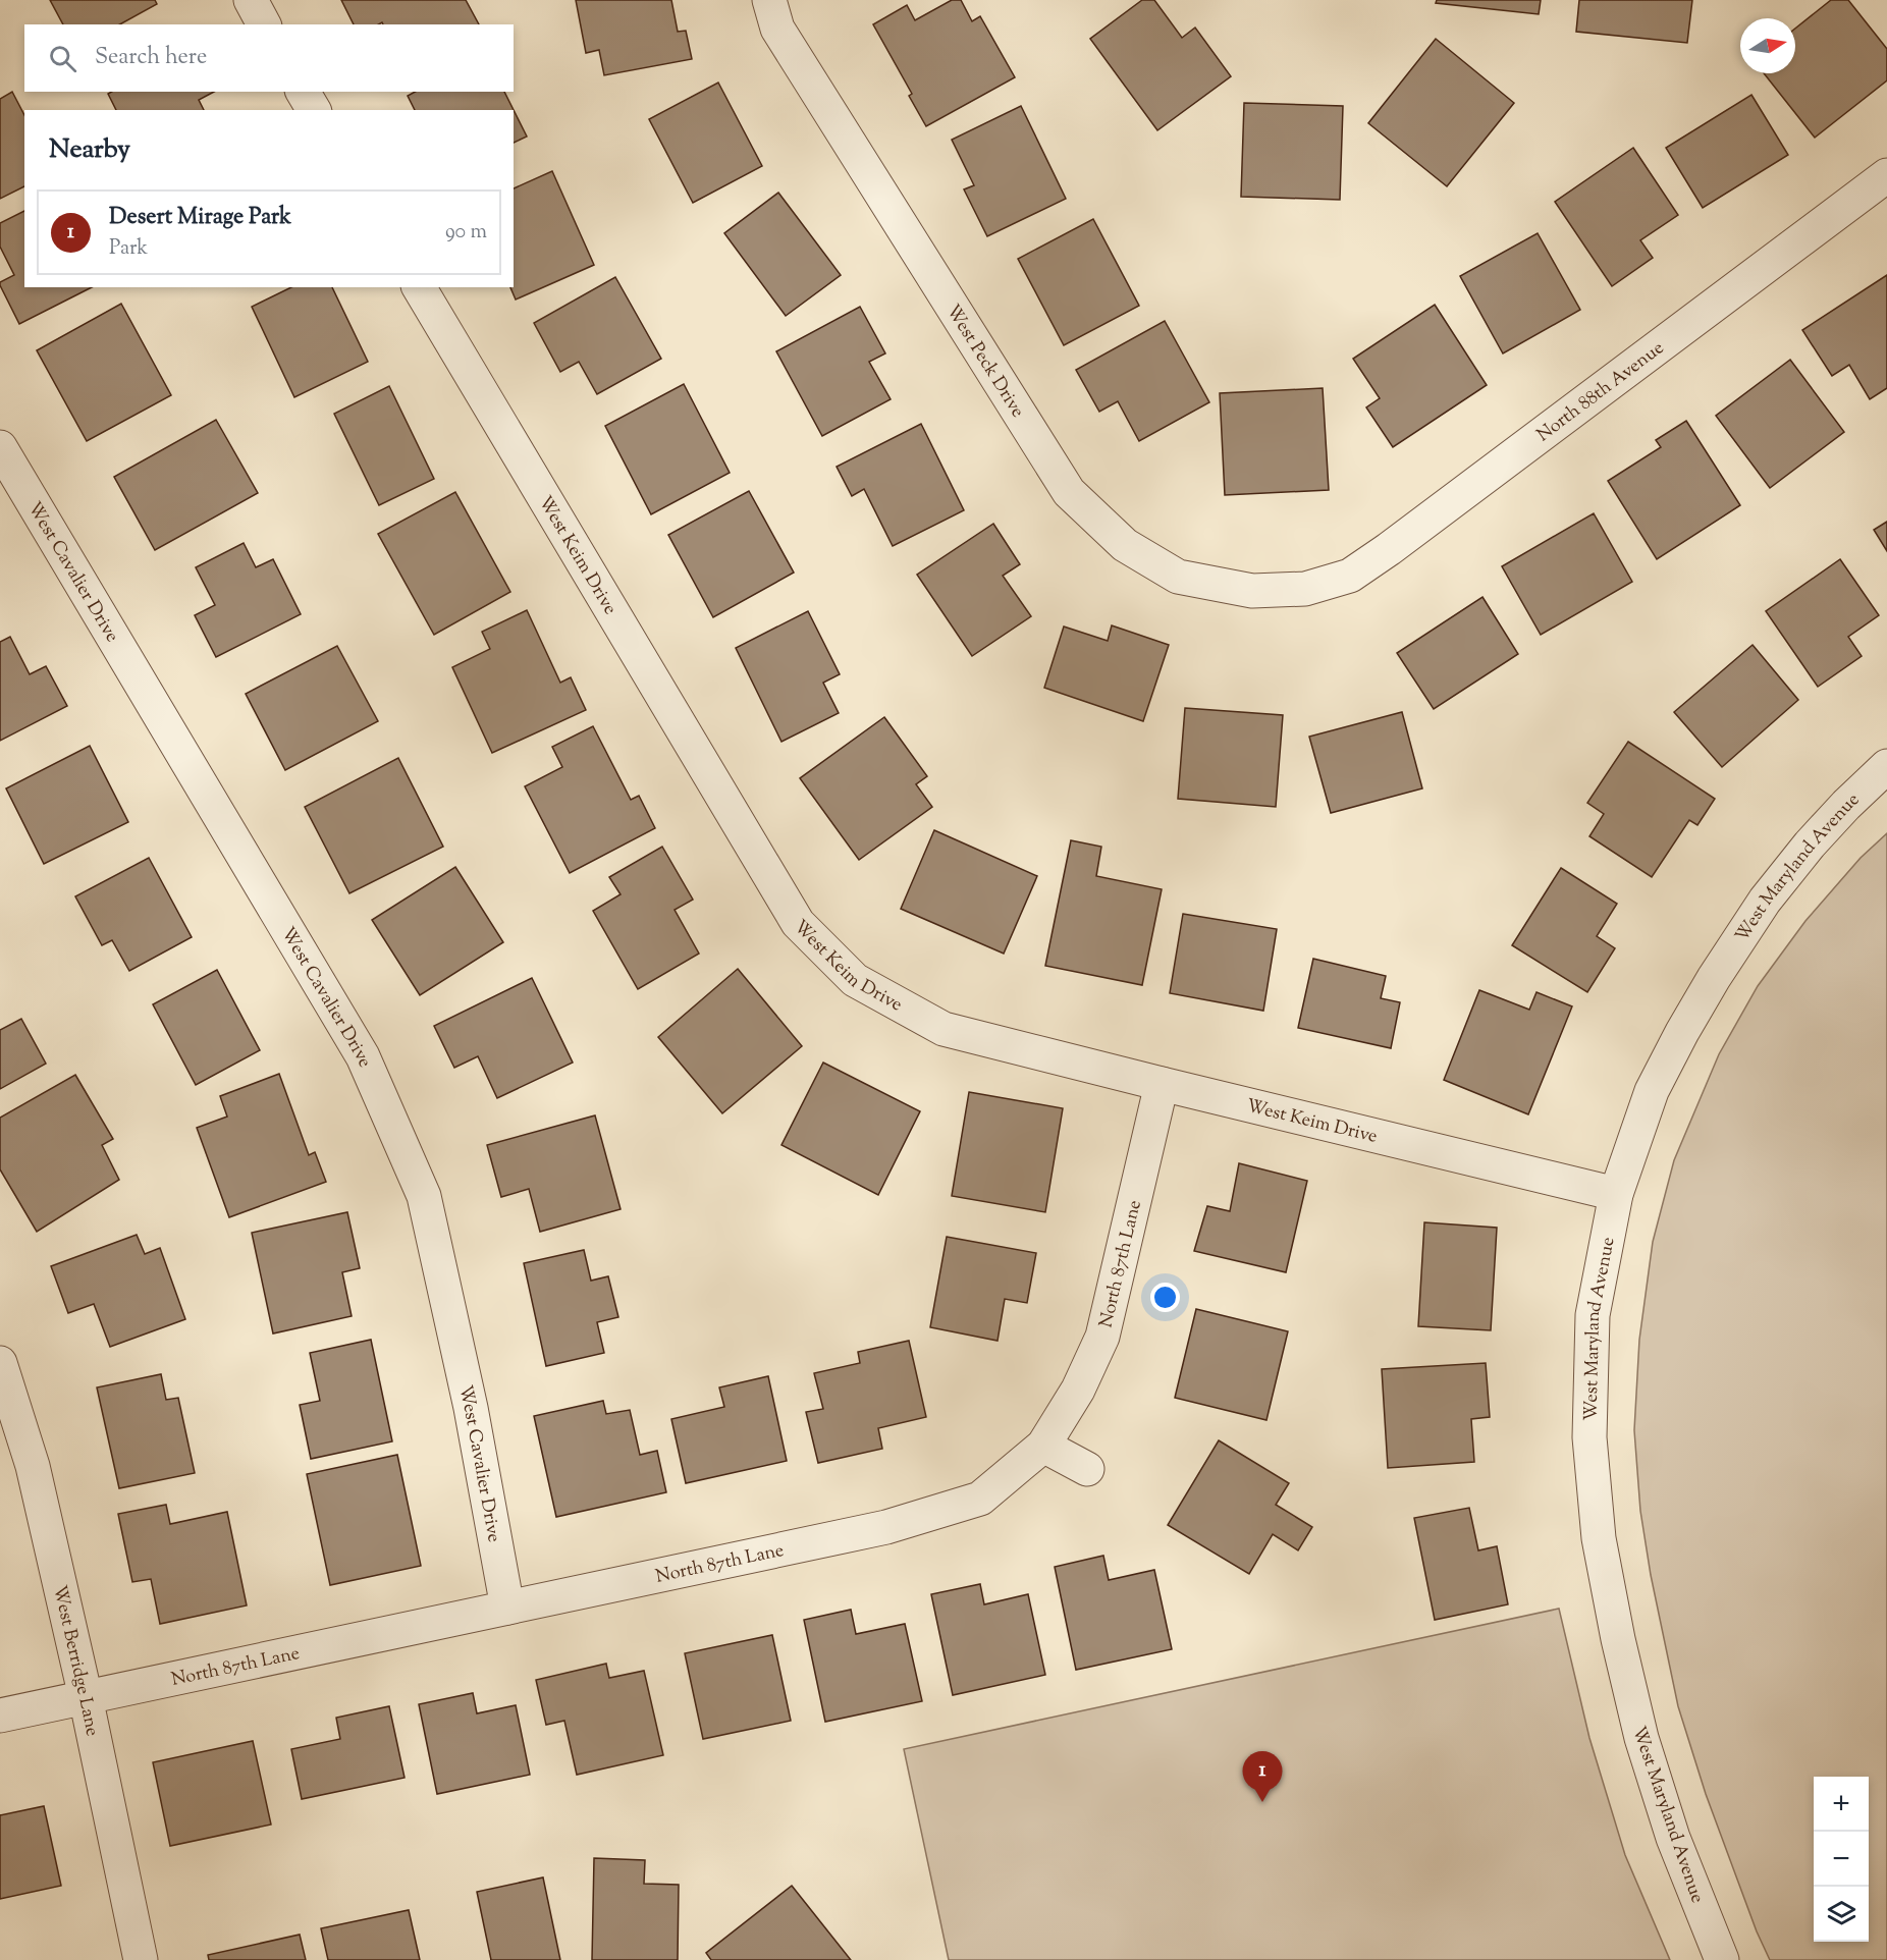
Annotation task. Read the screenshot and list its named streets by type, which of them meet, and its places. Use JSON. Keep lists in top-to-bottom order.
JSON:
{
  "streets": {
    "street": [
      "West Peck Drive",
      "North 88th Avenue",
      "West Keim Drive",
      "West Cavalier Drive",
      "West Maryland Avenue",
      "North 87th Lane",
      "West Berridge Lane"
    ]
  },
  "crossings": [
    ["West Peck Drive", "North 88th Avenue"],
    ["West Keim Drive", "West Maryland Avenue"],
    ["West Keim Drive", "North 87th Lane"],
    ["West Cavalier Drive", "North 87th Lane"],
    ["North 87th Lane", "West Berridge Lane"]
  ],
  "north": "right",
  "page": {
    "search": "Search here",
    "heading": "Nearby",
    "list": [
      {
        "mark": "1",
        "name": "Desert Mirage Park",
        "note": "Park",
        "value": "90 m"
      }
    ],
    "pins": "1",
    "map_buttons": ["+", "−"]
  }
}
